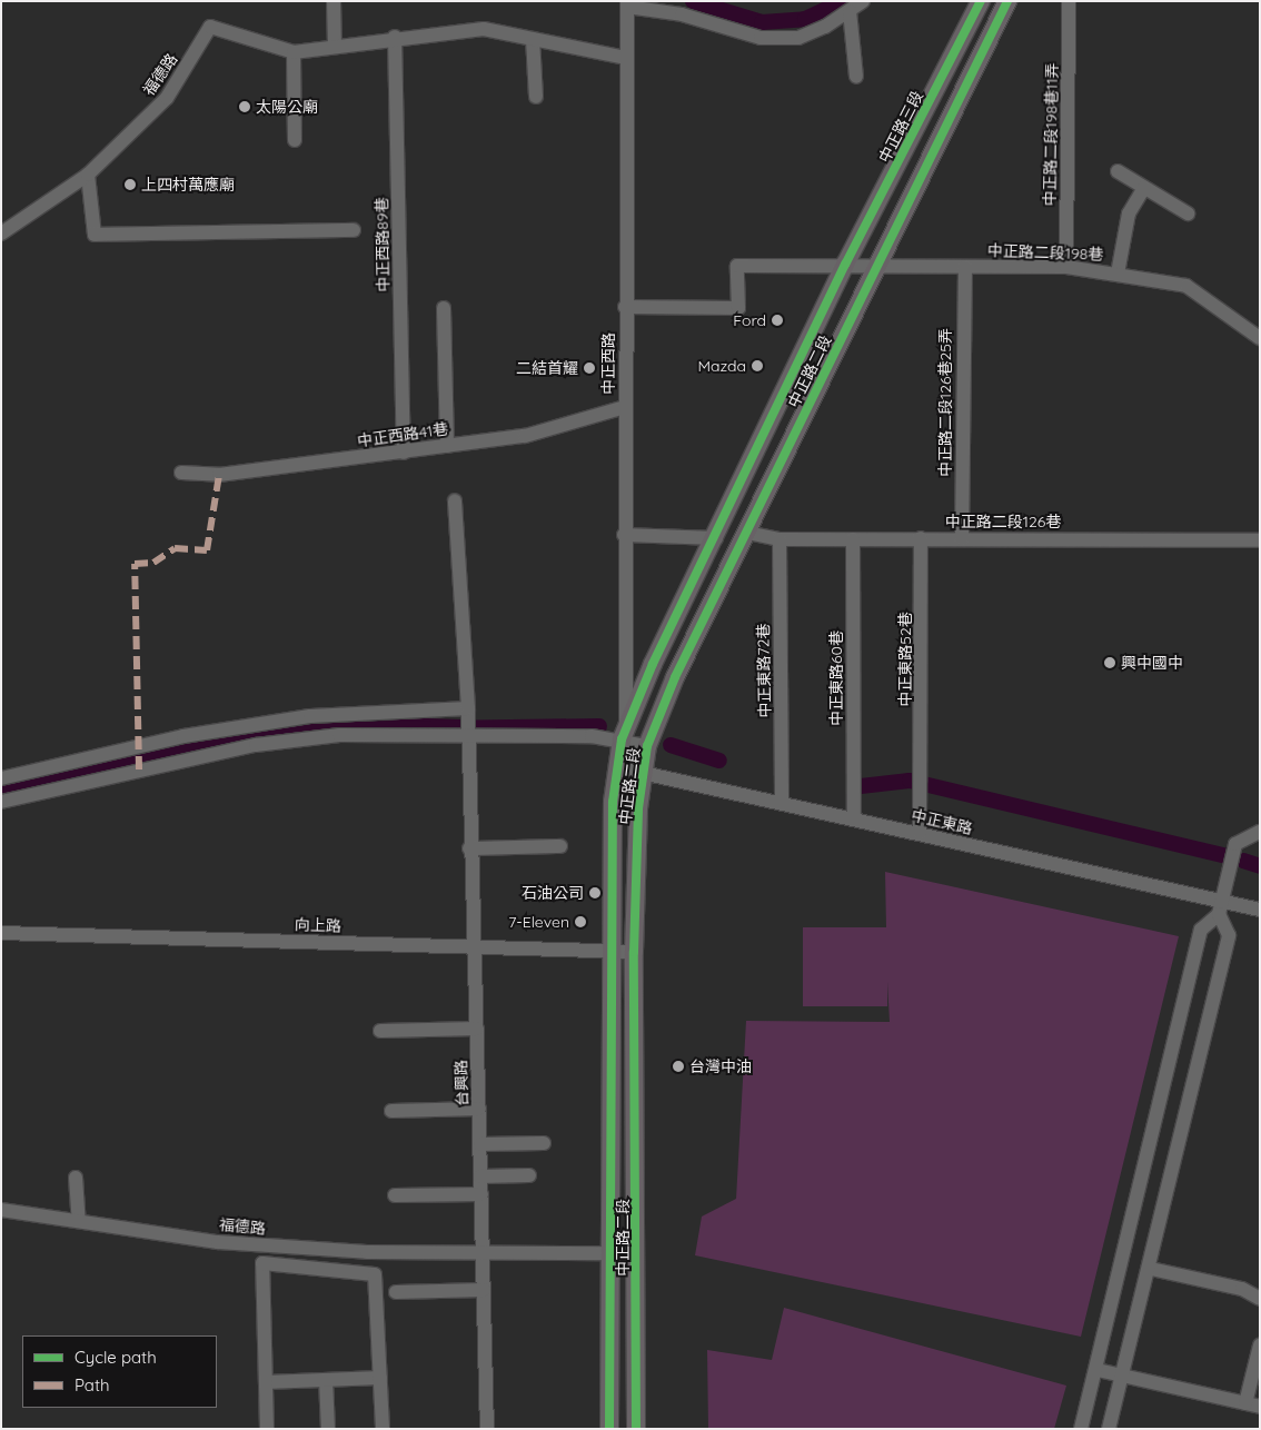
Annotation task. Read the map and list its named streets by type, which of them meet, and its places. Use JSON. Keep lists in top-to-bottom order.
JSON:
{
  "streets": {
    "main road": ["中正路三段", "中正路二段"],
    "street": [
      "福德路",
      "中正路二段198巷11弄",
      "中正西路89巷",
      "中正路二段198巷",
      "中正西路",
      "中正路二段126巷25弄",
      "中正西路41巷",
      "中正路二段126巷",
      "中正東路52巷",
      "中正東路72巷",
      "中正東路60巷",
      "中正東路",
      "向上路",
      "台興路"
    ]
  },
  "crossings": [
    ["福德路", "中正路二段"],
    ["福德路", "台興路"],
    ["中正路三段", "中正路二段198巷"],
    ["中正路三段", "中正路二段"],
    ["中正路二段198巷11弄", "中正路二段198巷"],
    ["中正西路89巷", "中正西路41巷"],
    ["中正路二段198巷", "中正西路"],
    ["中正路二段198巷", "中正路二段"],
    ["中正路二段198巷", "中正路二段126巷25弄"],
    ["中正西路", "中正路二段"],
    ["中正西路", "中正西路41巷"],
    ["中正路二段", "中正路二段126巷"],
    ["中正路二段", "中正東路"],
    ["中正路二段", "向上路"],
    ["中正路二段126巷25弄", "中正路二段126巷"],
    ["中正路二段126巷", "中正東路52巷"],
    ["中正路二段126巷", "中正東路72巷"],
    ["中正路二段126巷", "中正東路60巷"],
    ["中正東路52巷", "中正東路"],
    ["中正東路72巷", "中正東路"],
    ["中正東路60巷", "中正東路"],
    ["向上路", "台興路"]
  ],
  "places": [
    "太陽公廟",
    "上四村萬應廟",
    "Ford",
    "Mazda",
    "二結首耀",
    "興中國中",
    "石油公司",
    "7-Eleven",
    "台灣中油"
  ],
  "legend": ["Cycle path", "Path"]
}
